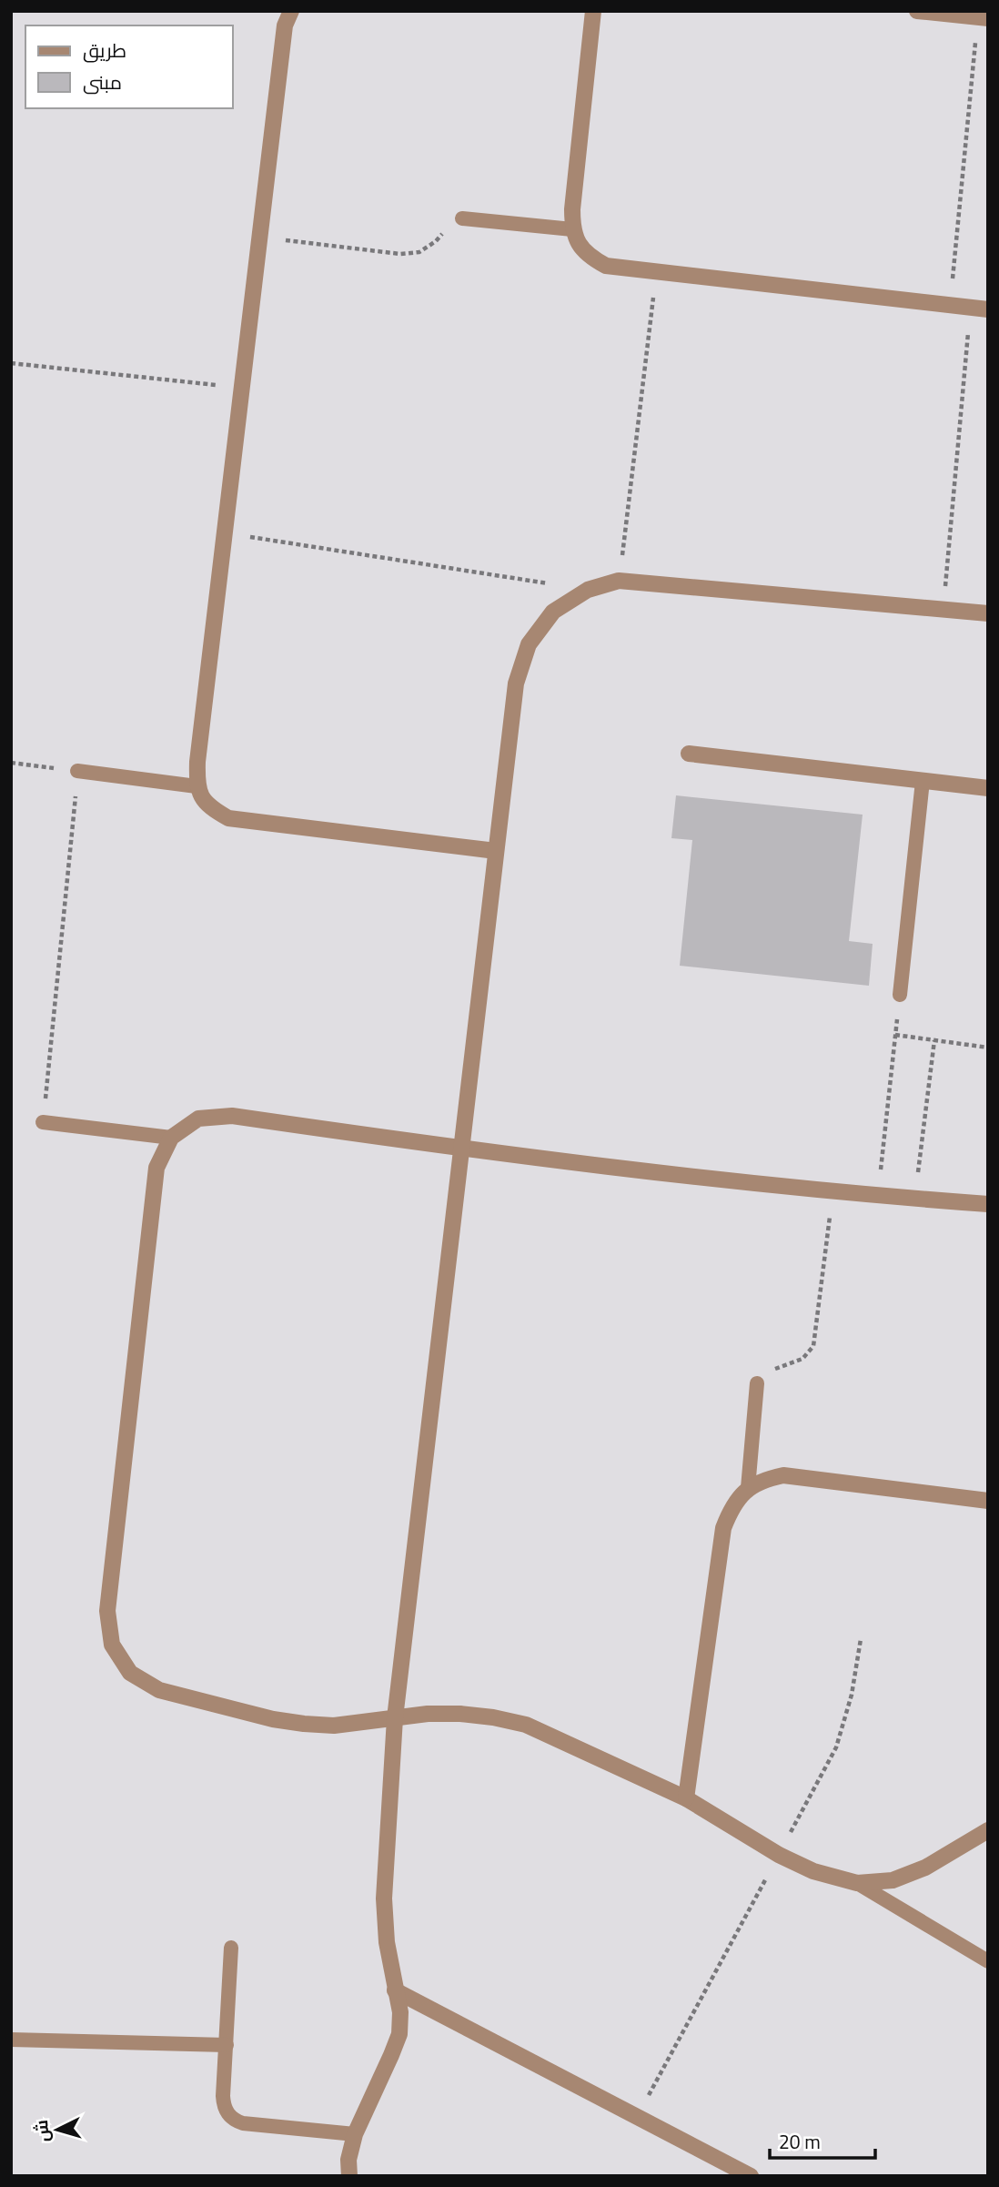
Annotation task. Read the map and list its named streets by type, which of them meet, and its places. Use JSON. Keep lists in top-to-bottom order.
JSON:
{
  "legend": ["طريق", "مبنى"],
  "scale_bar": "20 m",
  "north": "left"
}
